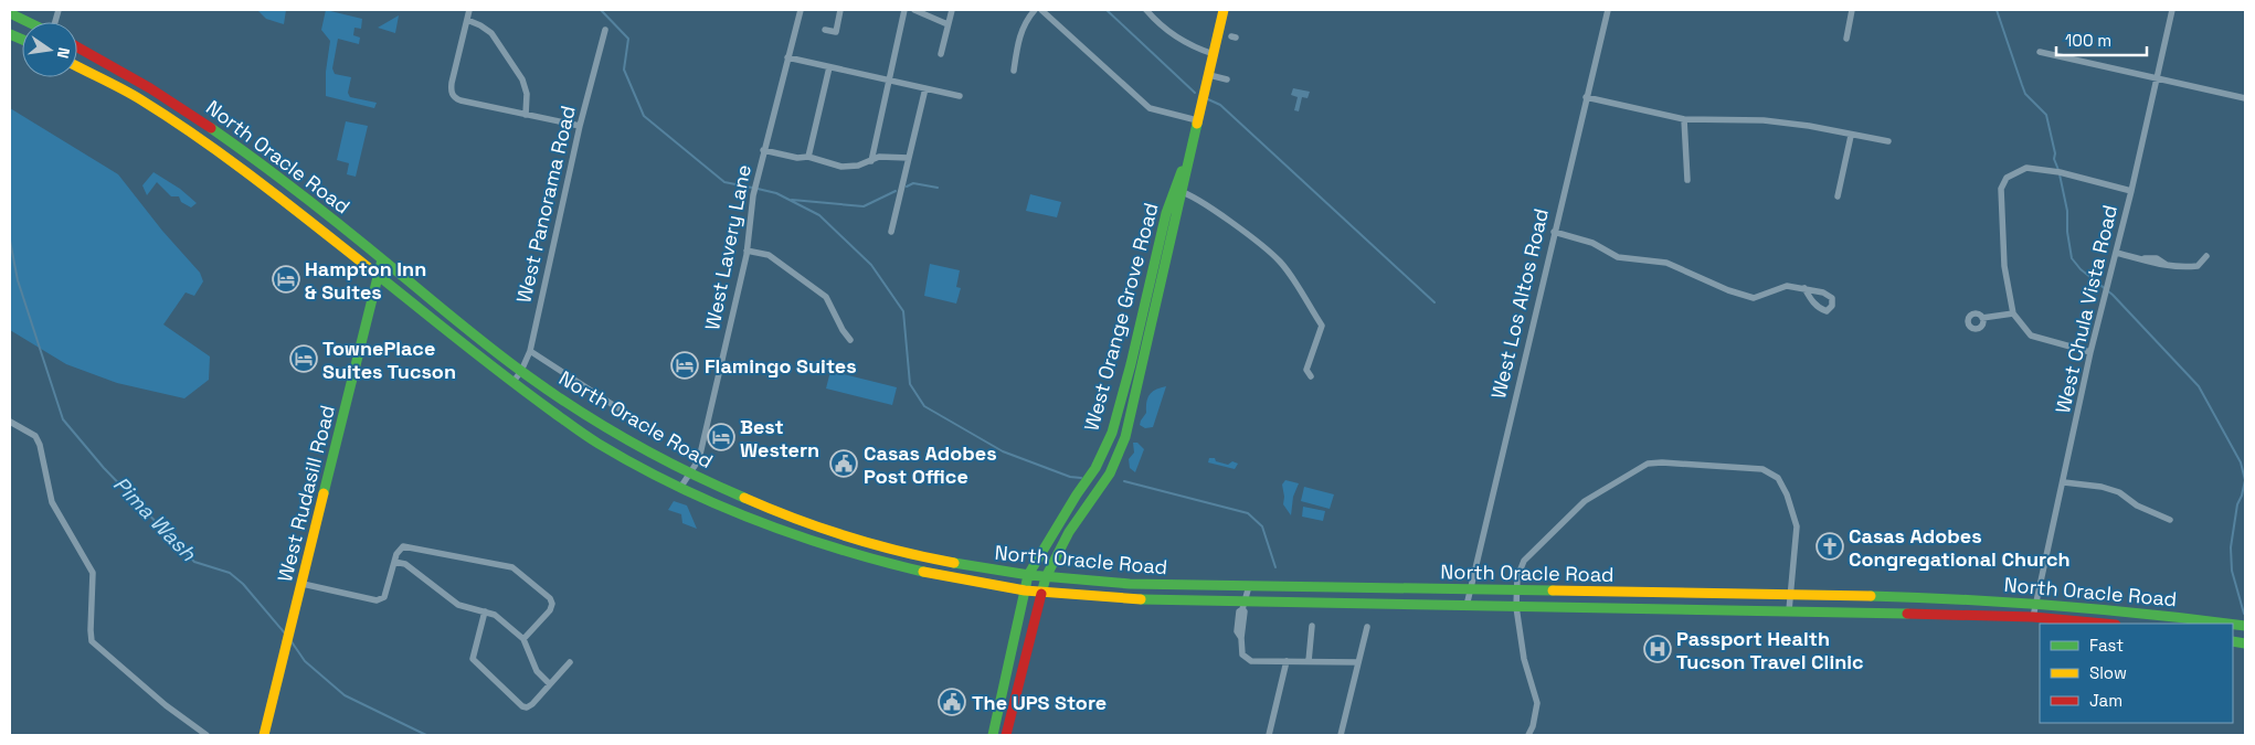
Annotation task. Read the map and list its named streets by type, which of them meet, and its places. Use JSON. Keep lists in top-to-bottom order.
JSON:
{
  "streets": {
    "main road": ["North Oracle Road", "West Orange Grove Road", "West Rudasill Road"],
    "street": [
      "West Panorama Road",
      "West Lavery Lane",
      "West Los Altos Road",
      "West Chula Vista Road"
    ]
  },
  "crossings": [
    ["North Oracle Road", "West Panorama Road"],
    ["North Oracle Road", "West Lavery Lane"],
    ["North Oracle Road", "West Los Altos Road"],
    ["North Oracle Road", "West Chula Vista Road"],
    ["North Oracle Road", "West Orange Grove Road"],
    ["North Oracle Road", "West Rudasill Road"]
  ],
  "water": ["Pima Wash"],
  "places": {
    "hotel": [
      "Hampton Inn & Suites",
      "TownePlace Suites Tucson",
      "Flamingo Suites",
      "Best Western"
    ],
    "public building": ["Casas Adobes Post Office", "The UPS Store"],
    "church": ["Casas Adobes Congregational Church"],
    "hospital": ["Passport Health Tucson Travel Clinic"]
  },
  "legend": ["Fast", "Slow", "Jam"],
  "scale_bar": "100 m",
  "north": "right"
}
